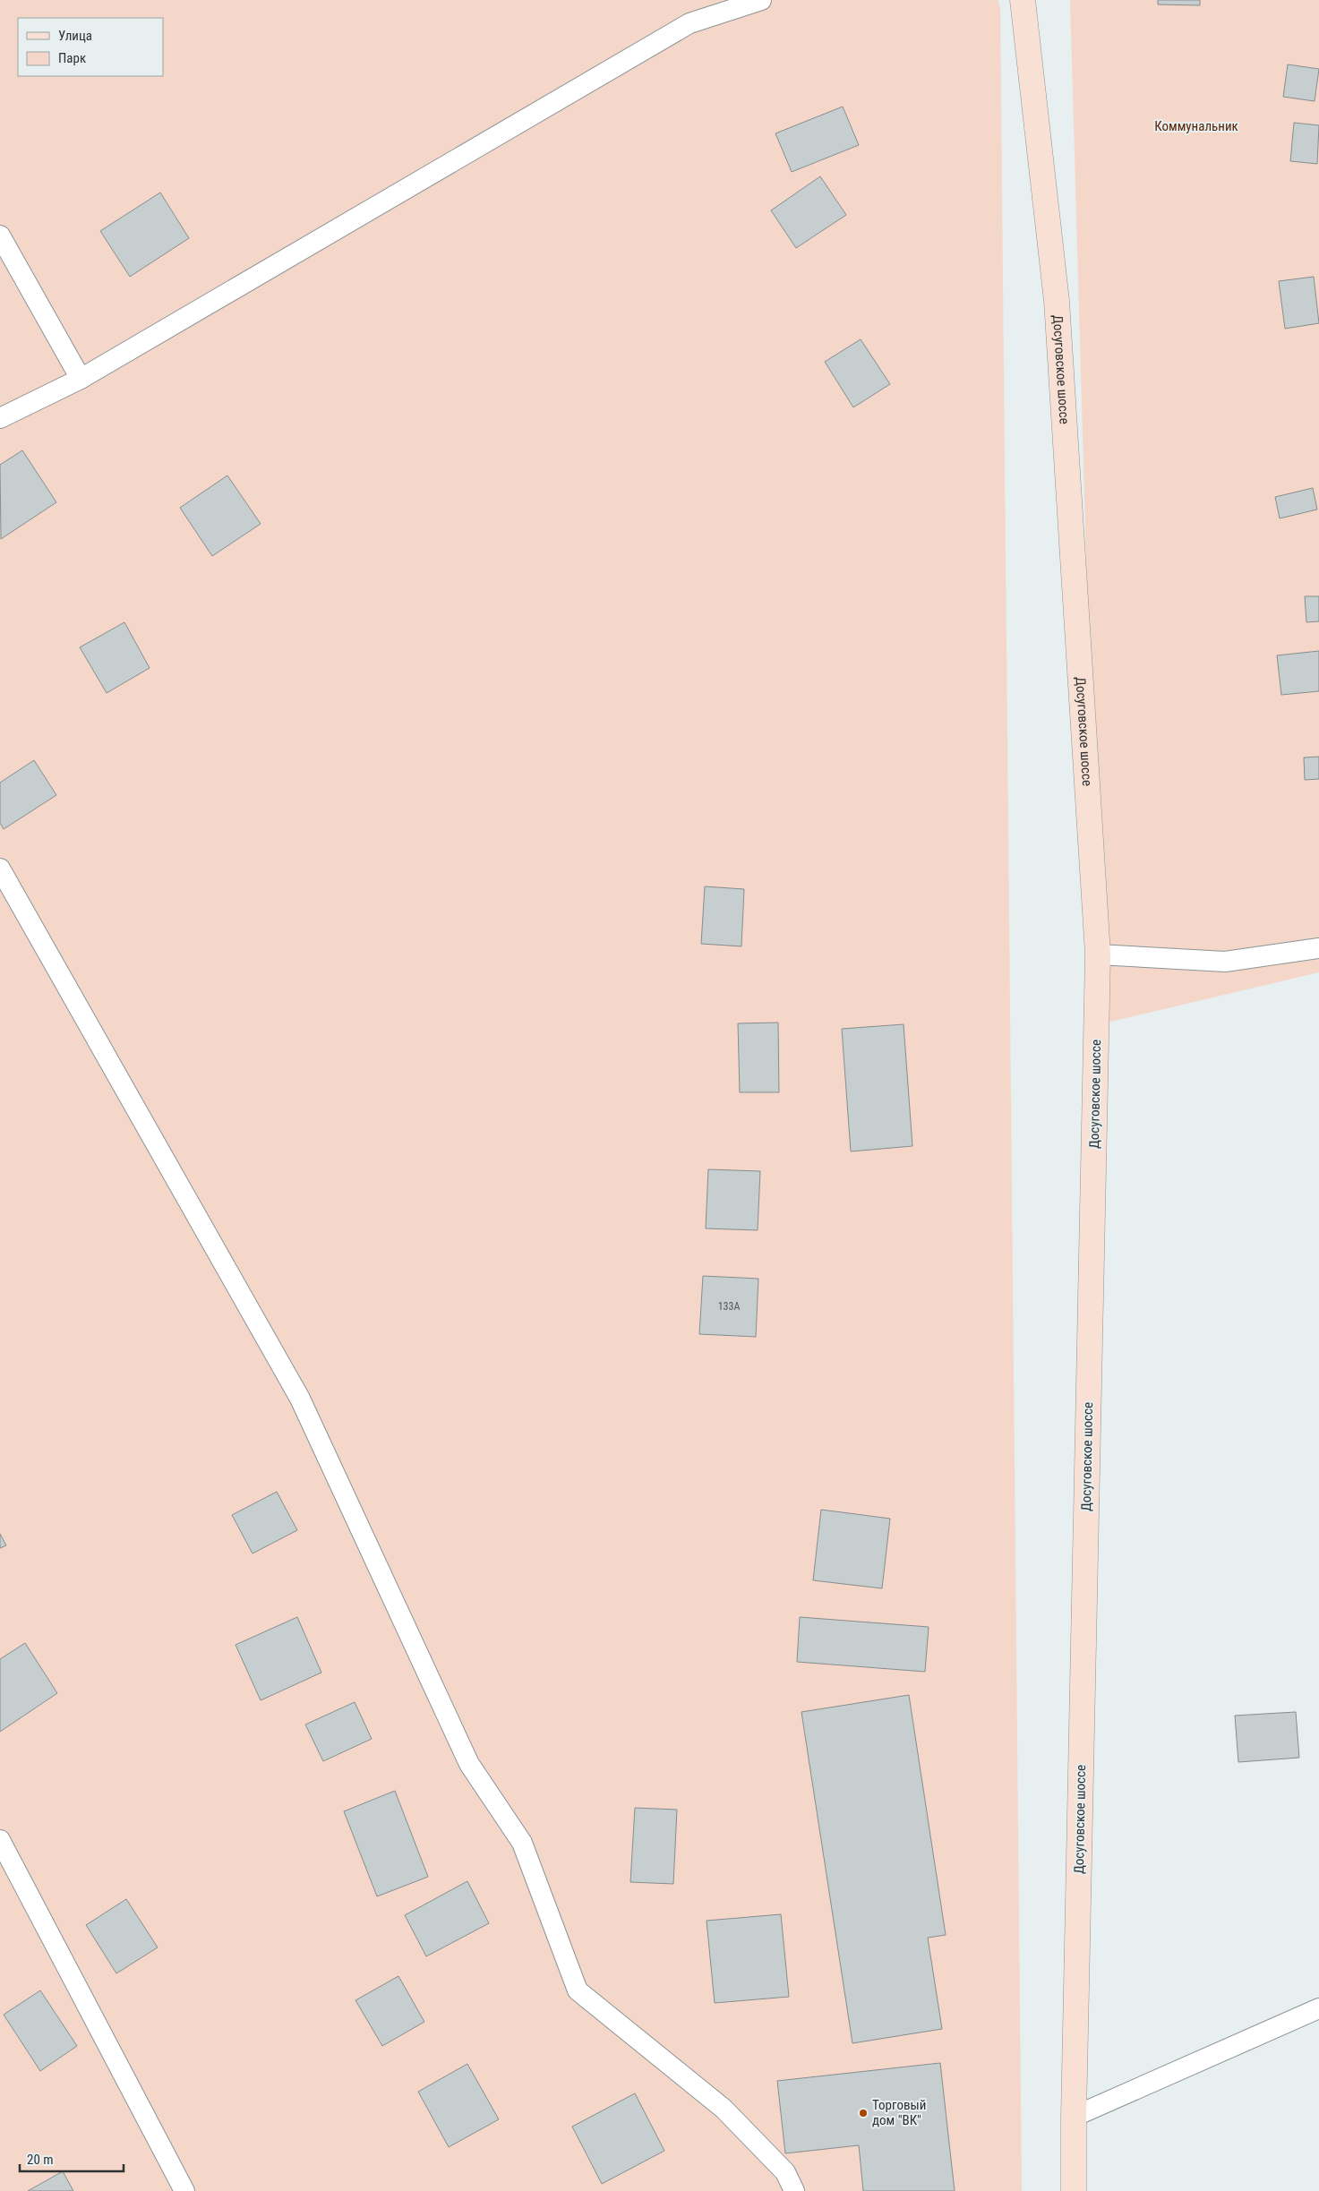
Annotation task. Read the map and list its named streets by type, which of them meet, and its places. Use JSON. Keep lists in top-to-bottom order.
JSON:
{
  "streets": {
    "main road": ["Досуговское шоссе"]
  },
  "parks": ["Коммунальник"],
  "places": ["Торговый дом \"ВК\""],
  "house_numbers": ["133А"],
  "legend": ["Улица", "Парк"],
  "scale_bar": "20 m"
}
